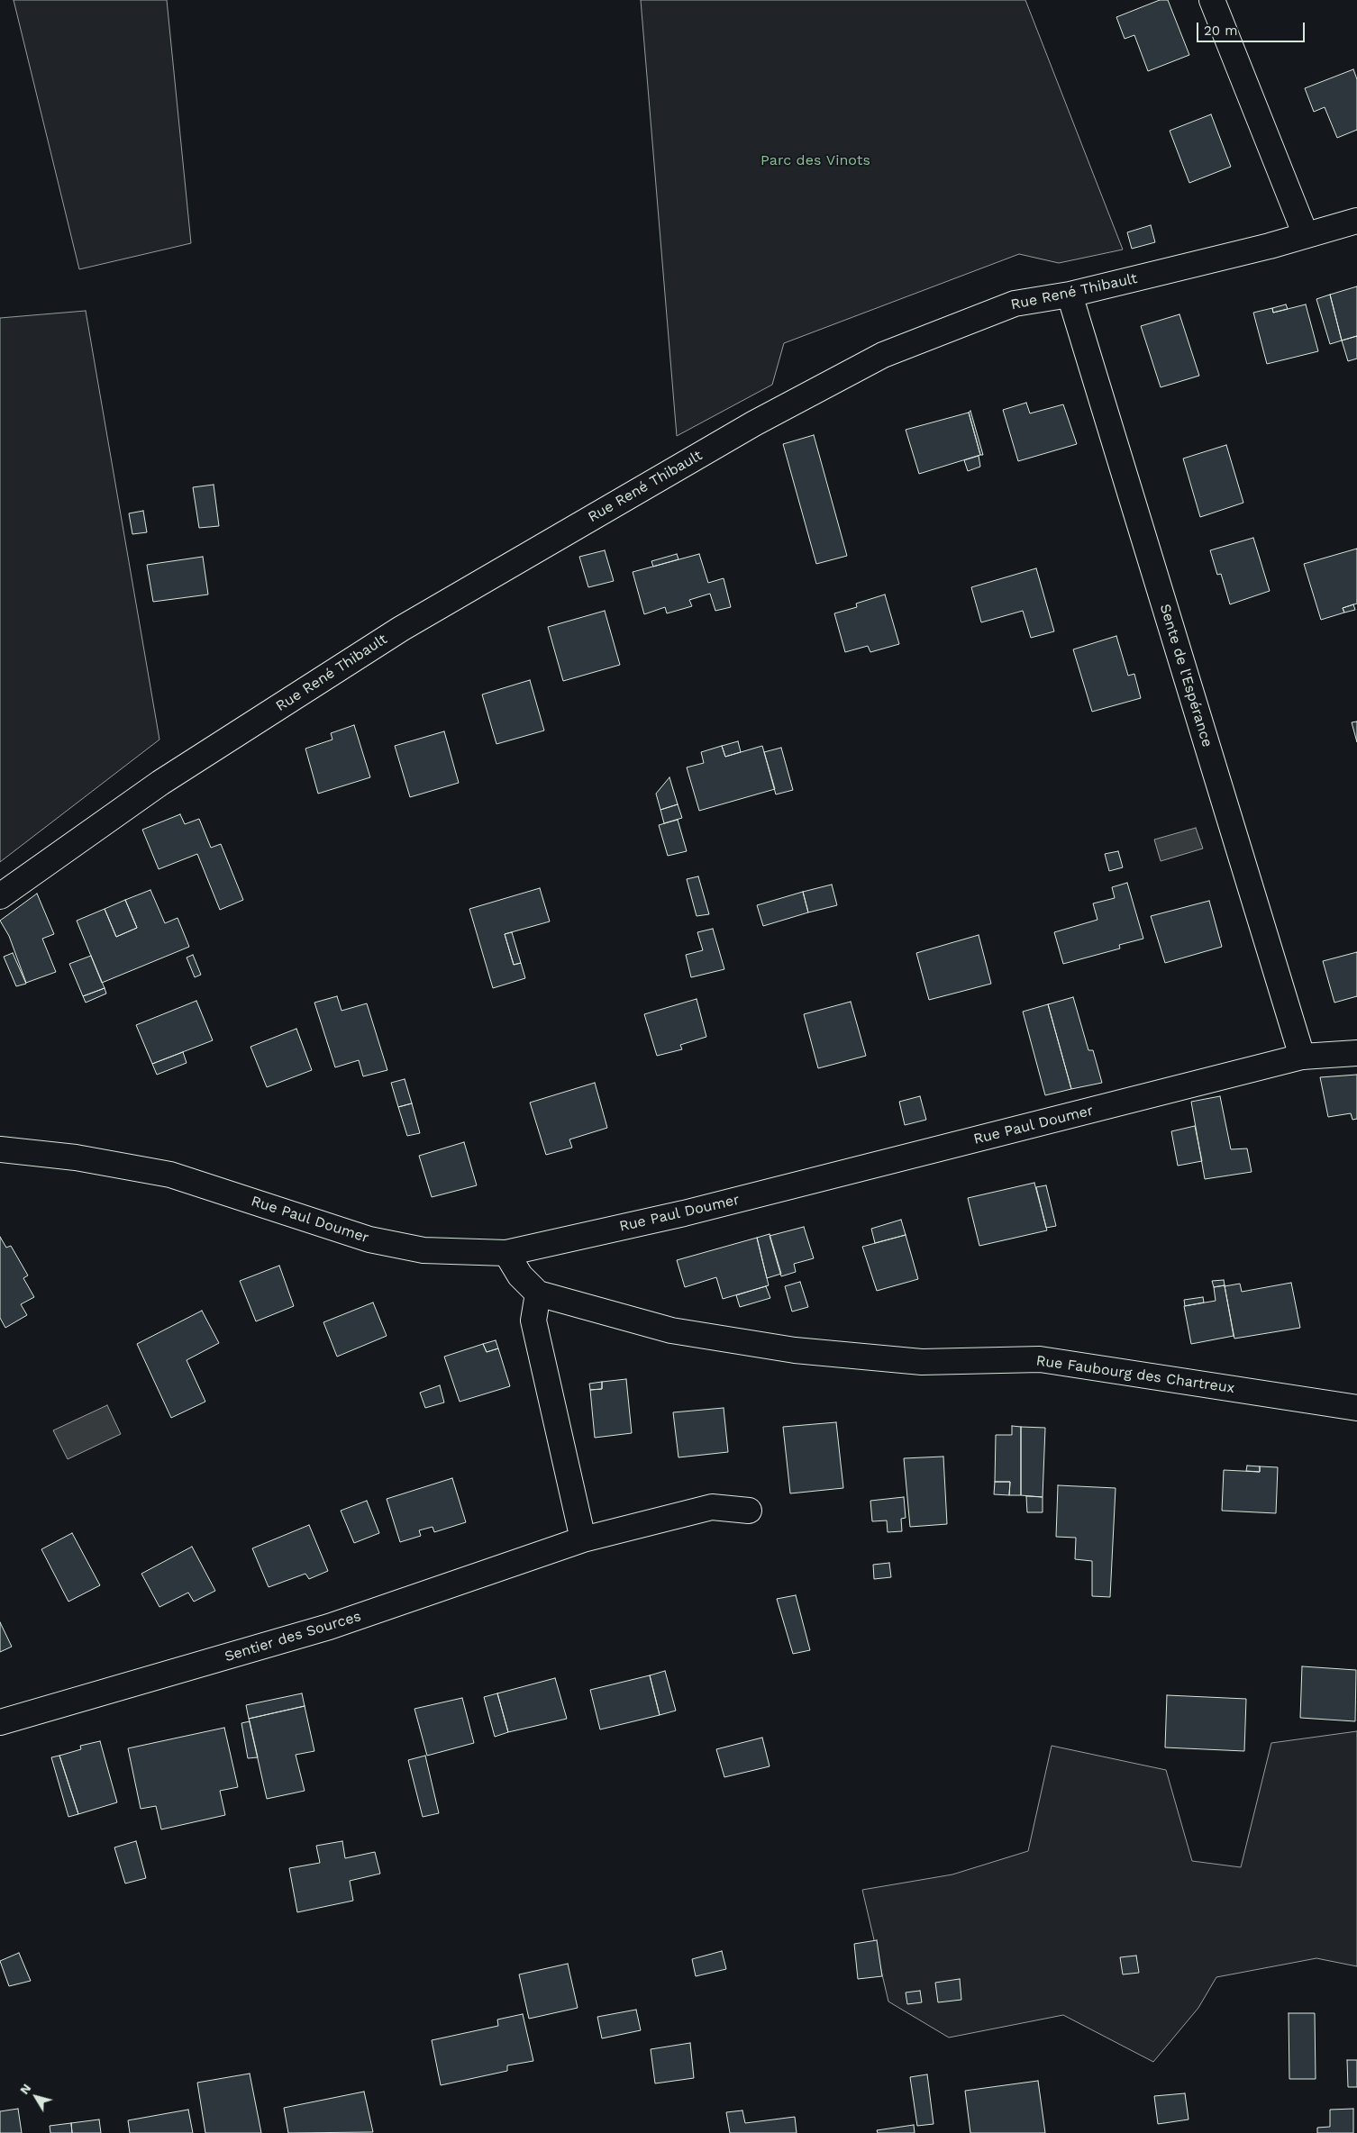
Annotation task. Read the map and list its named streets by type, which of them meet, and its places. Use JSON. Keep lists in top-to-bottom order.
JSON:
{
  "streets": {
    "street": [
      "Rue René Thibault",
      "Sente de l'Espérance",
      "Rue Paul Doumer",
      "Rue Faubourg des Chartreux",
      "Sentier des Sources"
    ]
  },
  "crossings": [
    ["Rue René Thibault", "Sente de l'Espérance"],
    ["Sente de l'Espérance", "Rue Paul Doumer"],
    ["Rue Paul Doumer", "Rue Faubourg des Chartreux"]
  ],
  "parks": ["Parc des Vinots"],
  "scale_bar": "20 m",
  "north": "top left"
}
